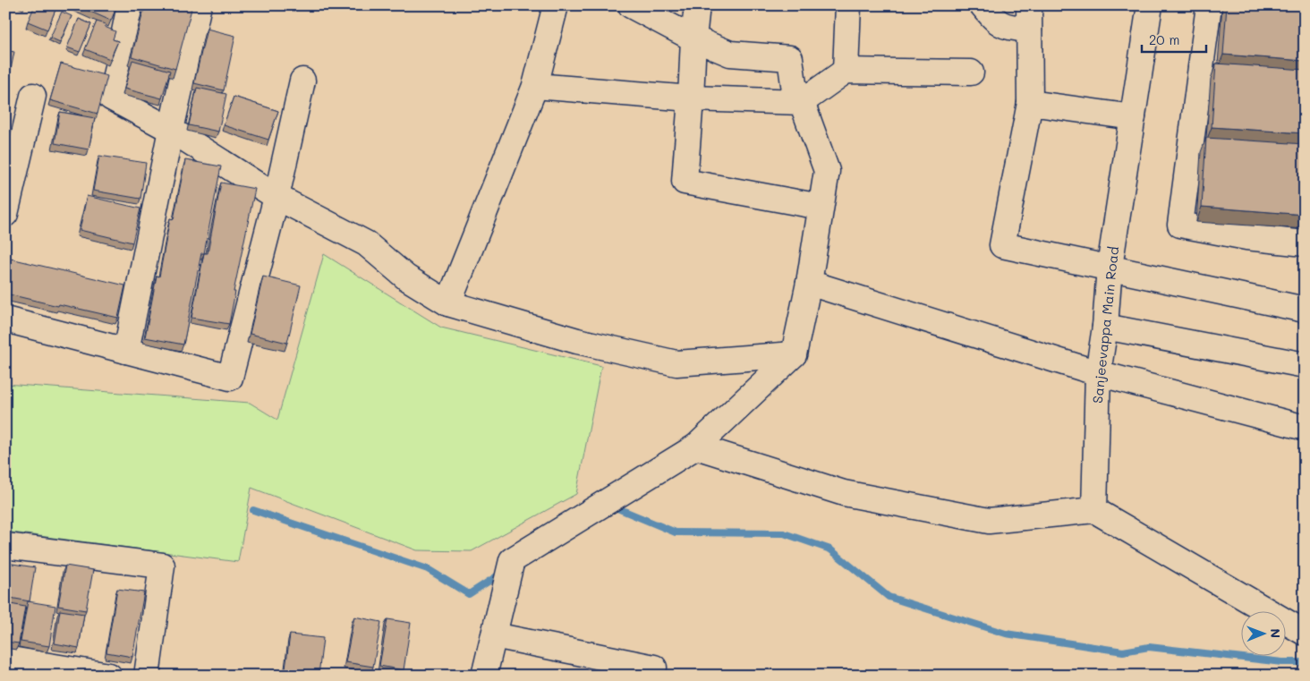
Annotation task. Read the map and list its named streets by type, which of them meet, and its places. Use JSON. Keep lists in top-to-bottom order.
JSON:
{
  "streets": {
    "street": ["Sanjeevappa Main Road"]
  },
  "scale_bar": "20 m",
  "north": "right"
}
